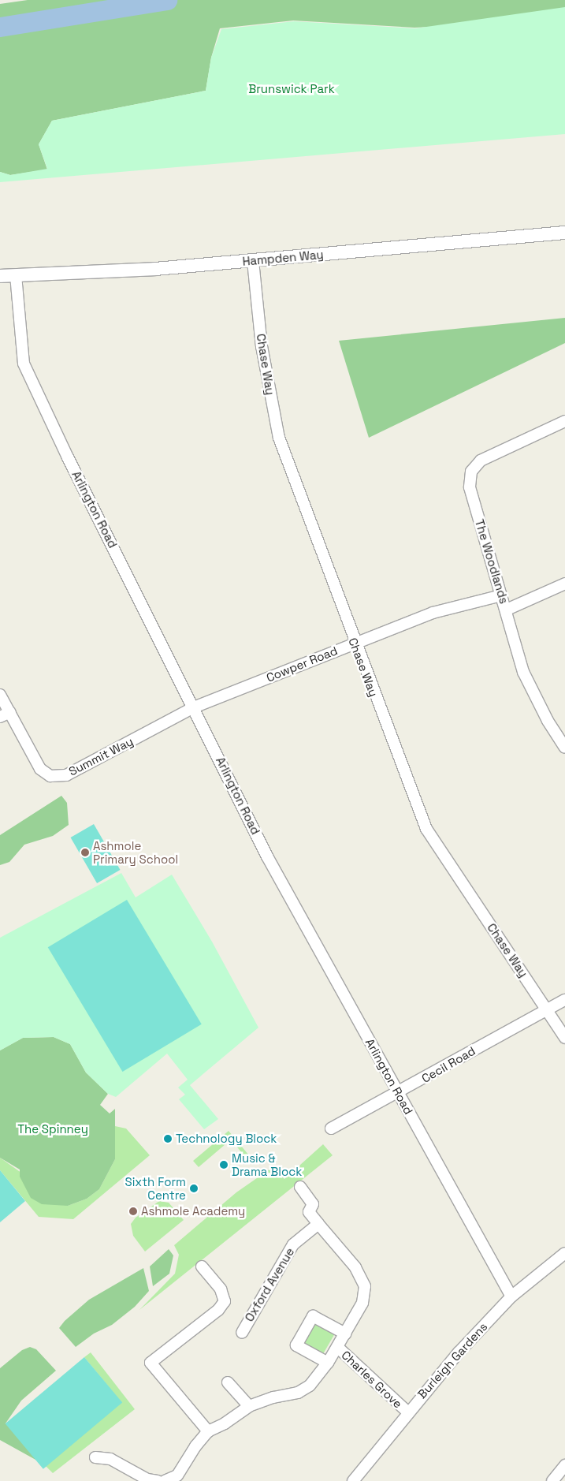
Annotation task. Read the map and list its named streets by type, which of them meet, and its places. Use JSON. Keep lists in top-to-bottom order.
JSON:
{
  "streets": {
    "street": [
      "Hampden Way",
      "Chase Way",
      "Arlington Road",
      "The Woodlands",
      "Cowper Road",
      "Summit Way",
      "Cecil Road",
      "Oxford Avenue",
      "Burleigh Gardens",
      "Charles Grove"
    ]
  },
  "crossings": [
    ["Hampden Way", "Chase Way"],
    ["Hampden Way", "Arlington Road"],
    ["Chase Way", "Cowper Road"],
    ["Chase Way", "Cecil Road"],
    ["Arlington Road", "Cowper Road"],
    ["Arlington Road", "Summit Way"],
    ["Arlington Road", "Cecil Road"],
    ["Arlington Road", "Burleigh Gardens"],
    ["The Woodlands", "Cowper Road"],
    ["Cowper Road", "Summit Way"],
    ["Burleigh Gardens", "Charles Grove"]
  ],
  "parks": ["Brunswick Park", "The Spinney"],
  "places": [
    "Ashmole Primary School",
    "Technology Block",
    "Music & Drama Block",
    "Sixth Form Centre",
    "Ashmole Academy"
  ]
}
